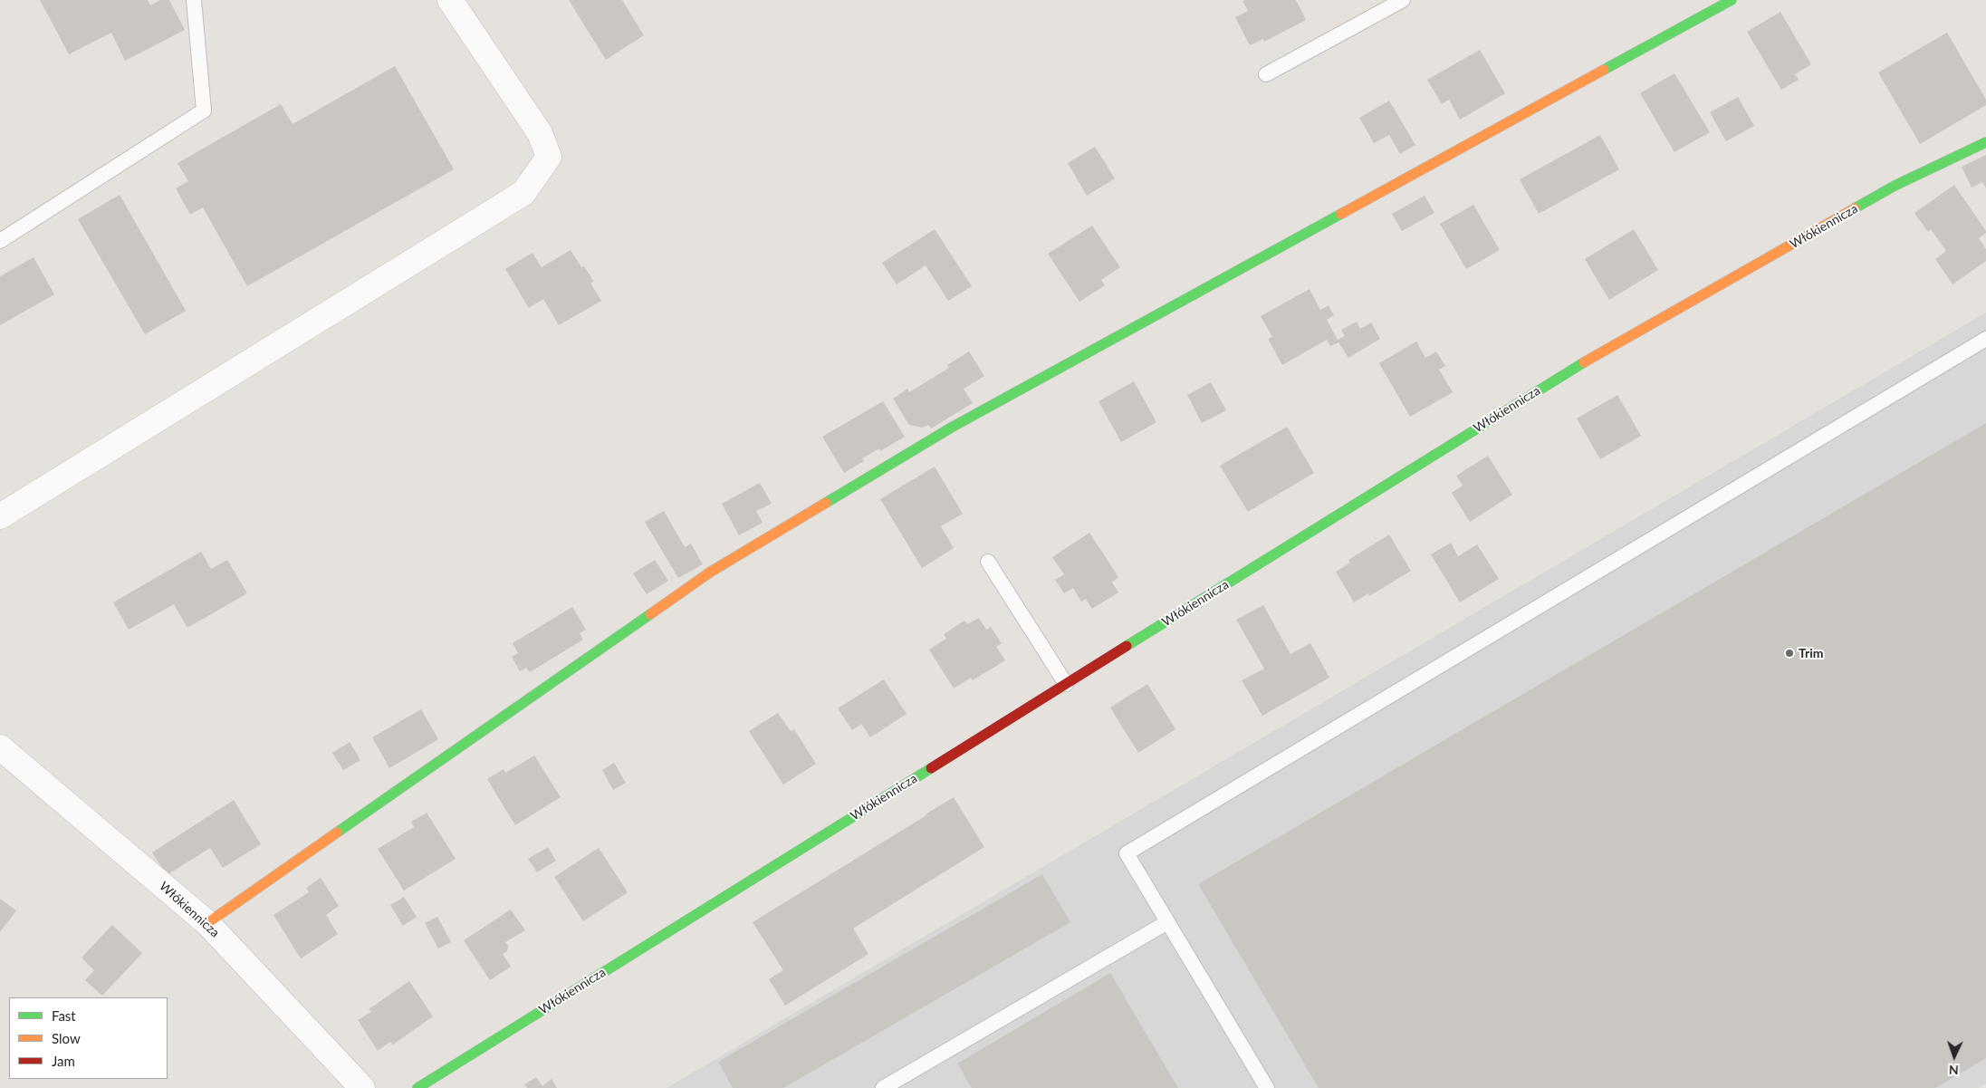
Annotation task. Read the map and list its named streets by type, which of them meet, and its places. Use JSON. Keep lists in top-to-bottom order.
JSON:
{
  "streets": {
    "street": ["Włókiennicza"]
  },
  "places": ["Trim"],
  "legend": ["Fast", "Slow", "Jam"],
  "north": "bottom"
}
